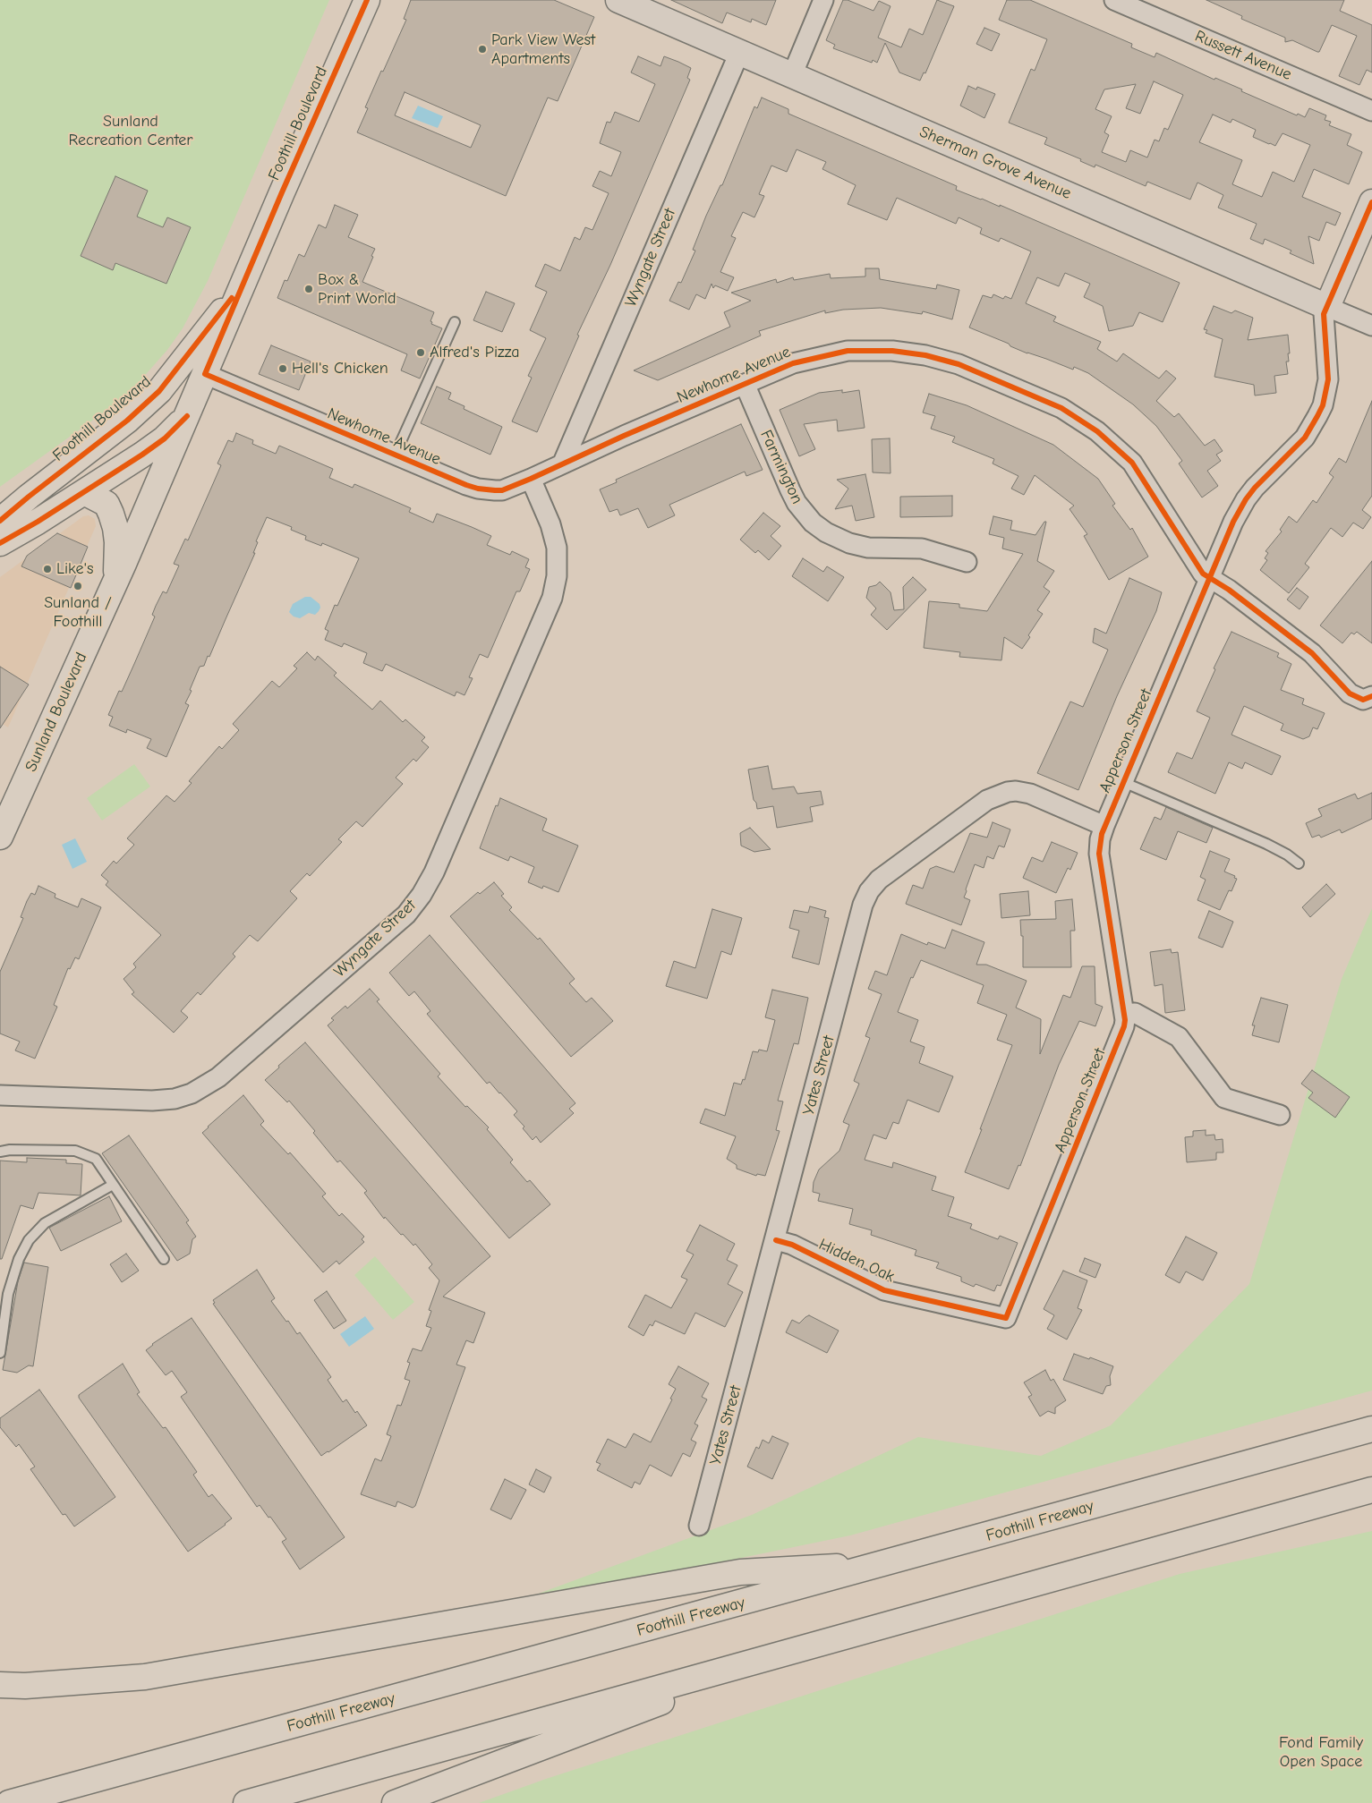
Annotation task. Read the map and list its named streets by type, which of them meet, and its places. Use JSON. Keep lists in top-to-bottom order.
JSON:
{
  "streets": {
    "main road": ["Foothill Boulevard", "Sunland Boulevard", "Foothill Freeway"],
    "street": [
      "Russett Avenue",
      "Sherman Grove Avenue",
      "Wyngate Street",
      "Newhome Avenue",
      "Farmington",
      "Apperson Street",
      "Yates Street",
      "Hidden Oak"
    ]
  },
  "crossings": [
    ["Foothill Boulevard", "Newhome Avenue"],
    ["Foothill Boulevard", "Sunland Boulevard"],
    ["Sherman Grove Avenue", "Wyngate Street"],
    ["Sherman Grove Avenue", "Apperson Street"],
    ["Wyngate Street", "Newhome Avenue"],
    ["Newhome Avenue", "Farmington"],
    ["Newhome Avenue", "Apperson Street"],
    ["Apperson Street", "Yates Street"],
    ["Apperson Street", "Hidden Oak"],
    ["Yates Street", "Hidden Oak"]
  ],
  "parks": ["Sunland Recreation Center", "Fond Family Open Space"],
  "places": [
    "Park View West Apartments",
    "Box & Print World",
    "Alfred's Pizza",
    "Hell's Chicken",
    "Like's",
    "Sunland / Foothill"
  ]
}
